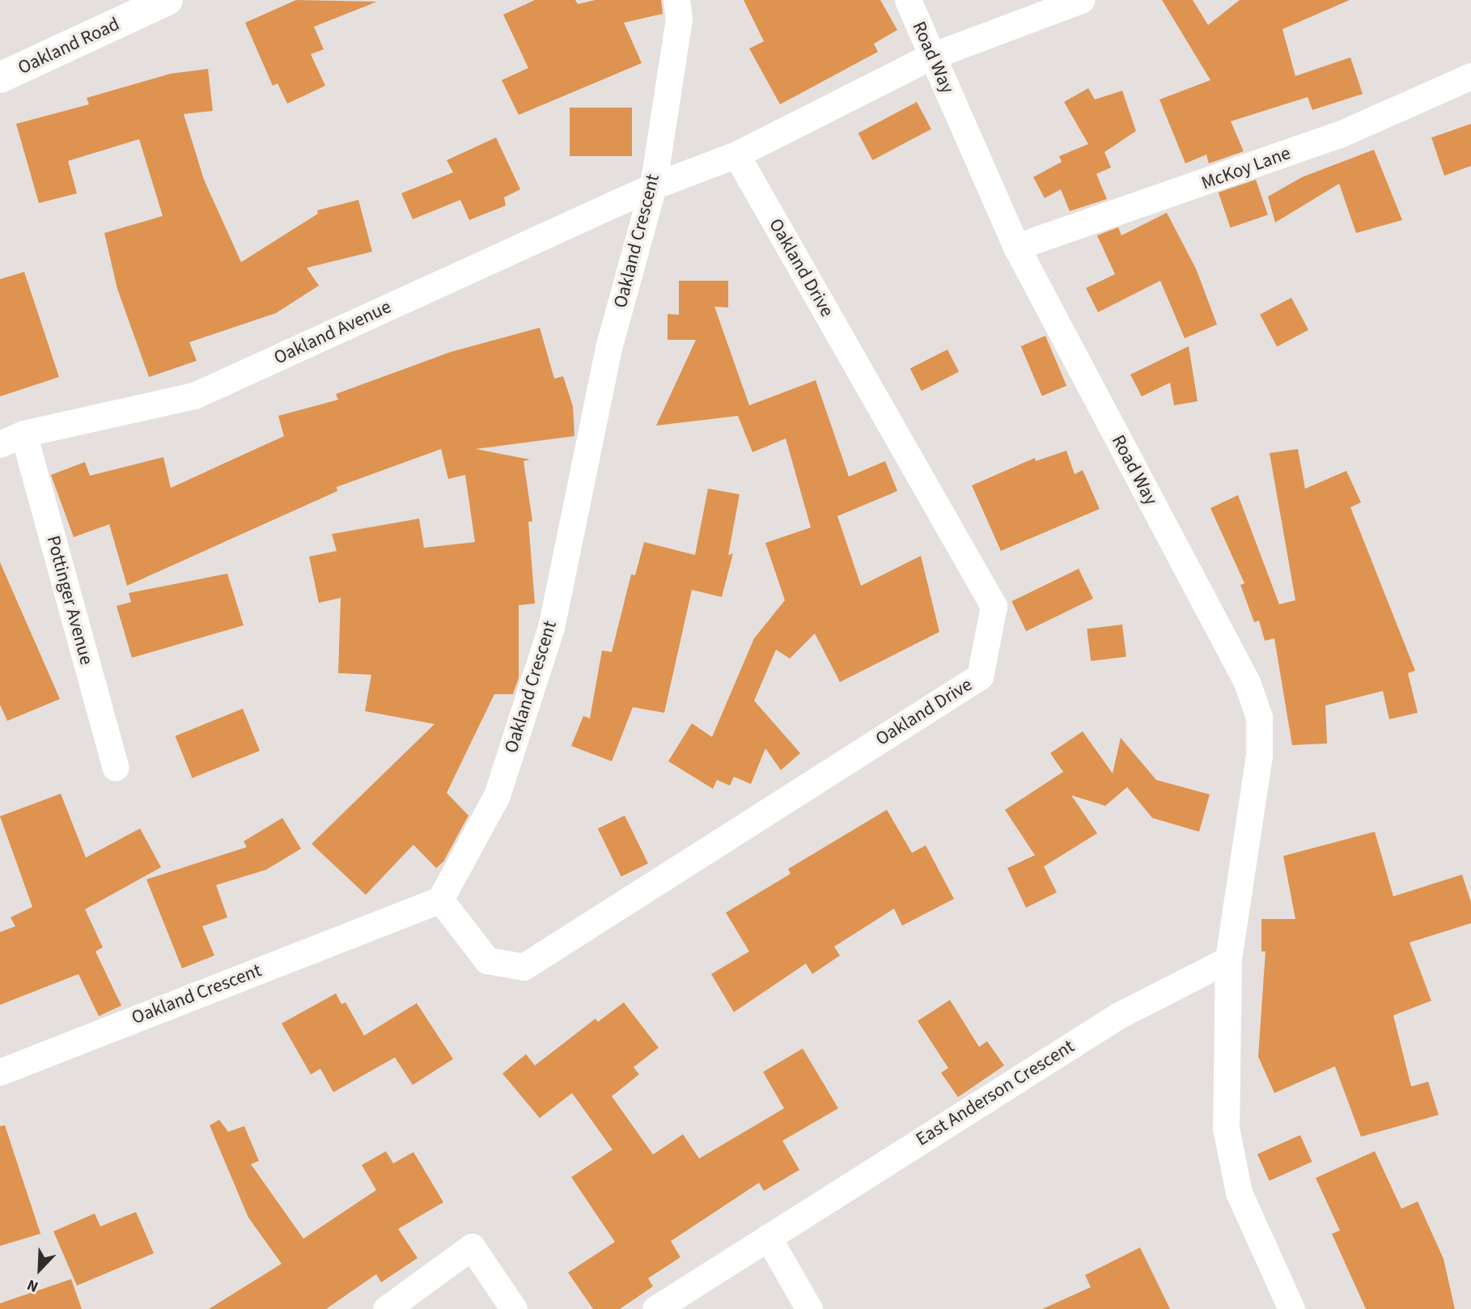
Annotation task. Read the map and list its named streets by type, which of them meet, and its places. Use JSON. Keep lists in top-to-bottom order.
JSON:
{
  "streets": {
    "street": [
      "Oakland Road",
      "Road Way",
      "McKoy Lane",
      "Oakland Crescent",
      "Oakland Drive",
      "Oakland Avenue",
      "Pottinger Avenue",
      "East Anderson Crescent"
    ]
  },
  "crossings": [
    ["Road Way", "McKoy Lane"],
    ["Road Way", "Oakland Avenue"],
    ["Road Way", "East Anderson Crescent"],
    ["Oakland Crescent", "Oakland Drive"],
    ["Oakland Crescent", "Oakland Avenue"],
    ["Oakland Drive", "Oakland Avenue"],
    ["Oakland Avenue", "Pottinger Avenue"]
  ],
  "north": "bottom left"
}
